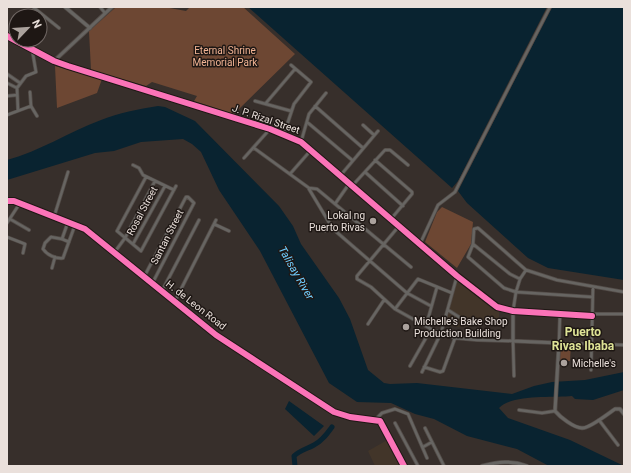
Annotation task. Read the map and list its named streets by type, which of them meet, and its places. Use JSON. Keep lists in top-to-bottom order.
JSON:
{
  "streets": {
    "street": [
      "J. P. Rizal Street",
      "Rosal Street",
      "Santan Street",
      "H. de Leon Road"
    ]
  },
  "crossings": [
    ["Santan Street", "H. de Leon Road"]
  ],
  "districts": ["Puerto Rivas Ibaba"],
  "water": ["Talisay River"],
  "parks": ["Eternal Shrine Memorial Park"],
  "places": ["Lokal ng Puerto Rivas", "Michelle's Bake Shop Production Building", "Michelle's"],
  "north": "top right"
}
